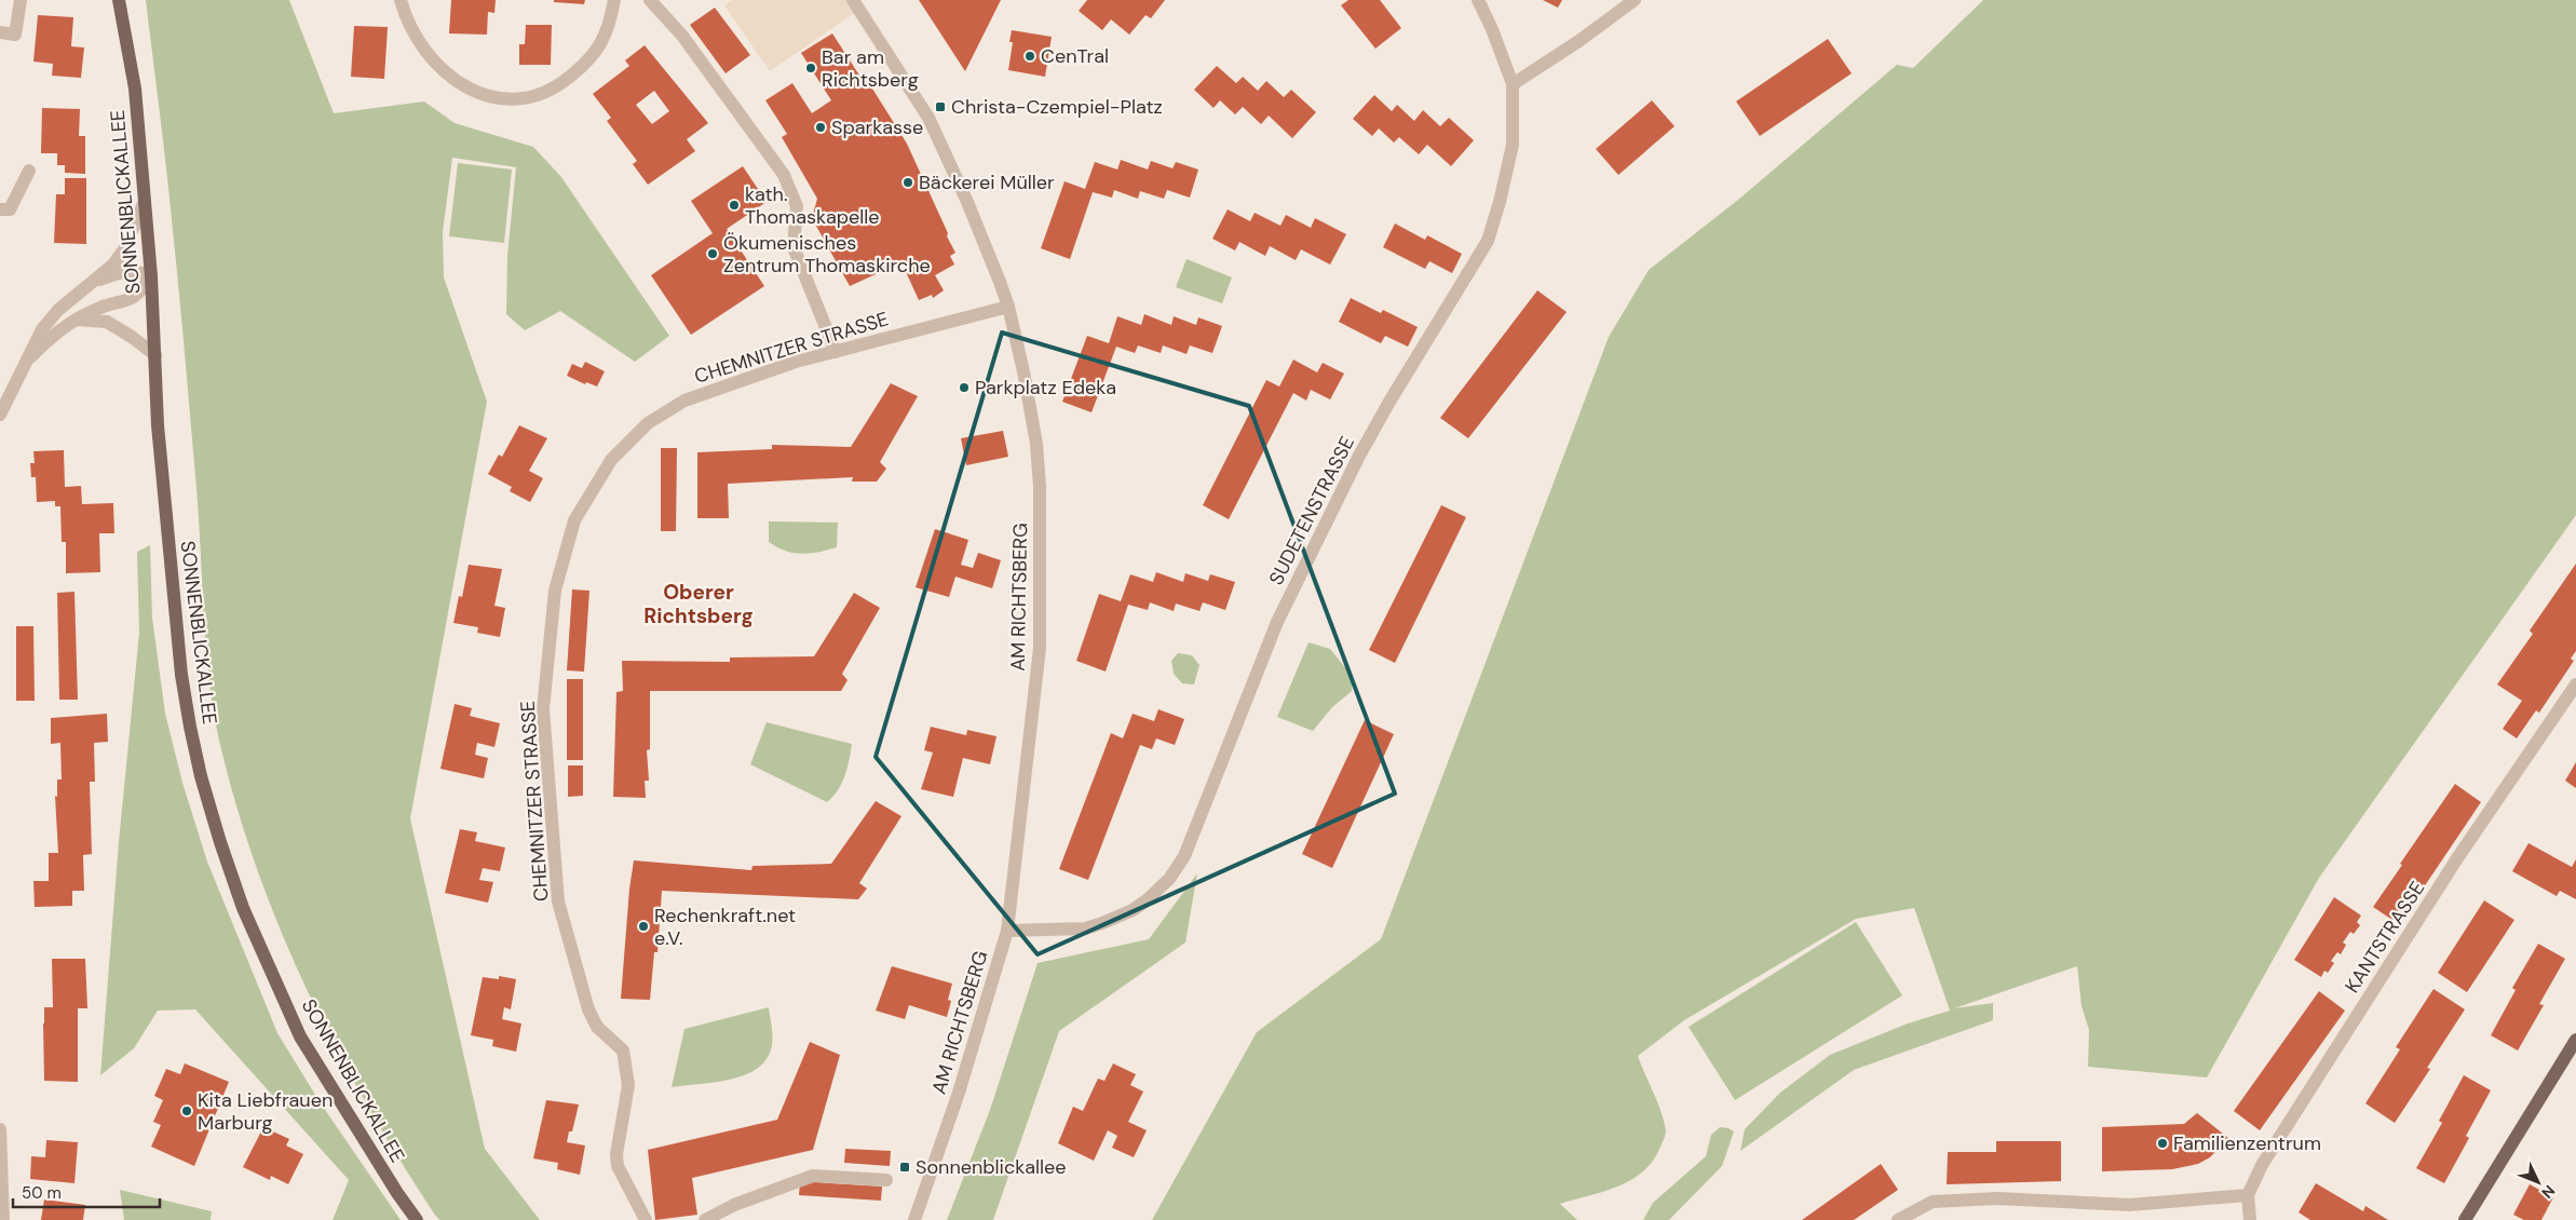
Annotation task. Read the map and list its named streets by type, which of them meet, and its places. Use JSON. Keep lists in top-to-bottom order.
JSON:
{
  "streets": {
    "main road": ["SONNENBLICKALLEE"],
    "street": [
      "CHEMNITZER STRASSE",
      "SUDETENSTRASSE",
      "AM RICHTSBERG",
      "KANTSTRASSE"
    ]
  },
  "crossings": [
    ["CHEMNITZER STRASSE", "AM RICHTSBERG"],
    ["SUDETENSTRASSE", "AM RICHTSBERG"]
  ],
  "districts": ["Oberer Richtsberg"],
  "places": {
    "other": [
      "CenTral",
      "Bar am Richtsberg",
      "Sparkasse",
      "Bäckerei Müller",
      "kath. Thomaskapelle",
      "Ökumenisches Zentrum Thomaskirche",
      "Parkplatz Edeka",
      "Rechenkraft.net e.V.",
      "Kita Liebfrauen Marburg",
      "Familienzentrum"
    ],
    "transit": ["Christa-Czempiel-Platz", "Sonnenblickallee"]
  },
  "scale_bar": "50 m",
  "north": "bottom right"
}
